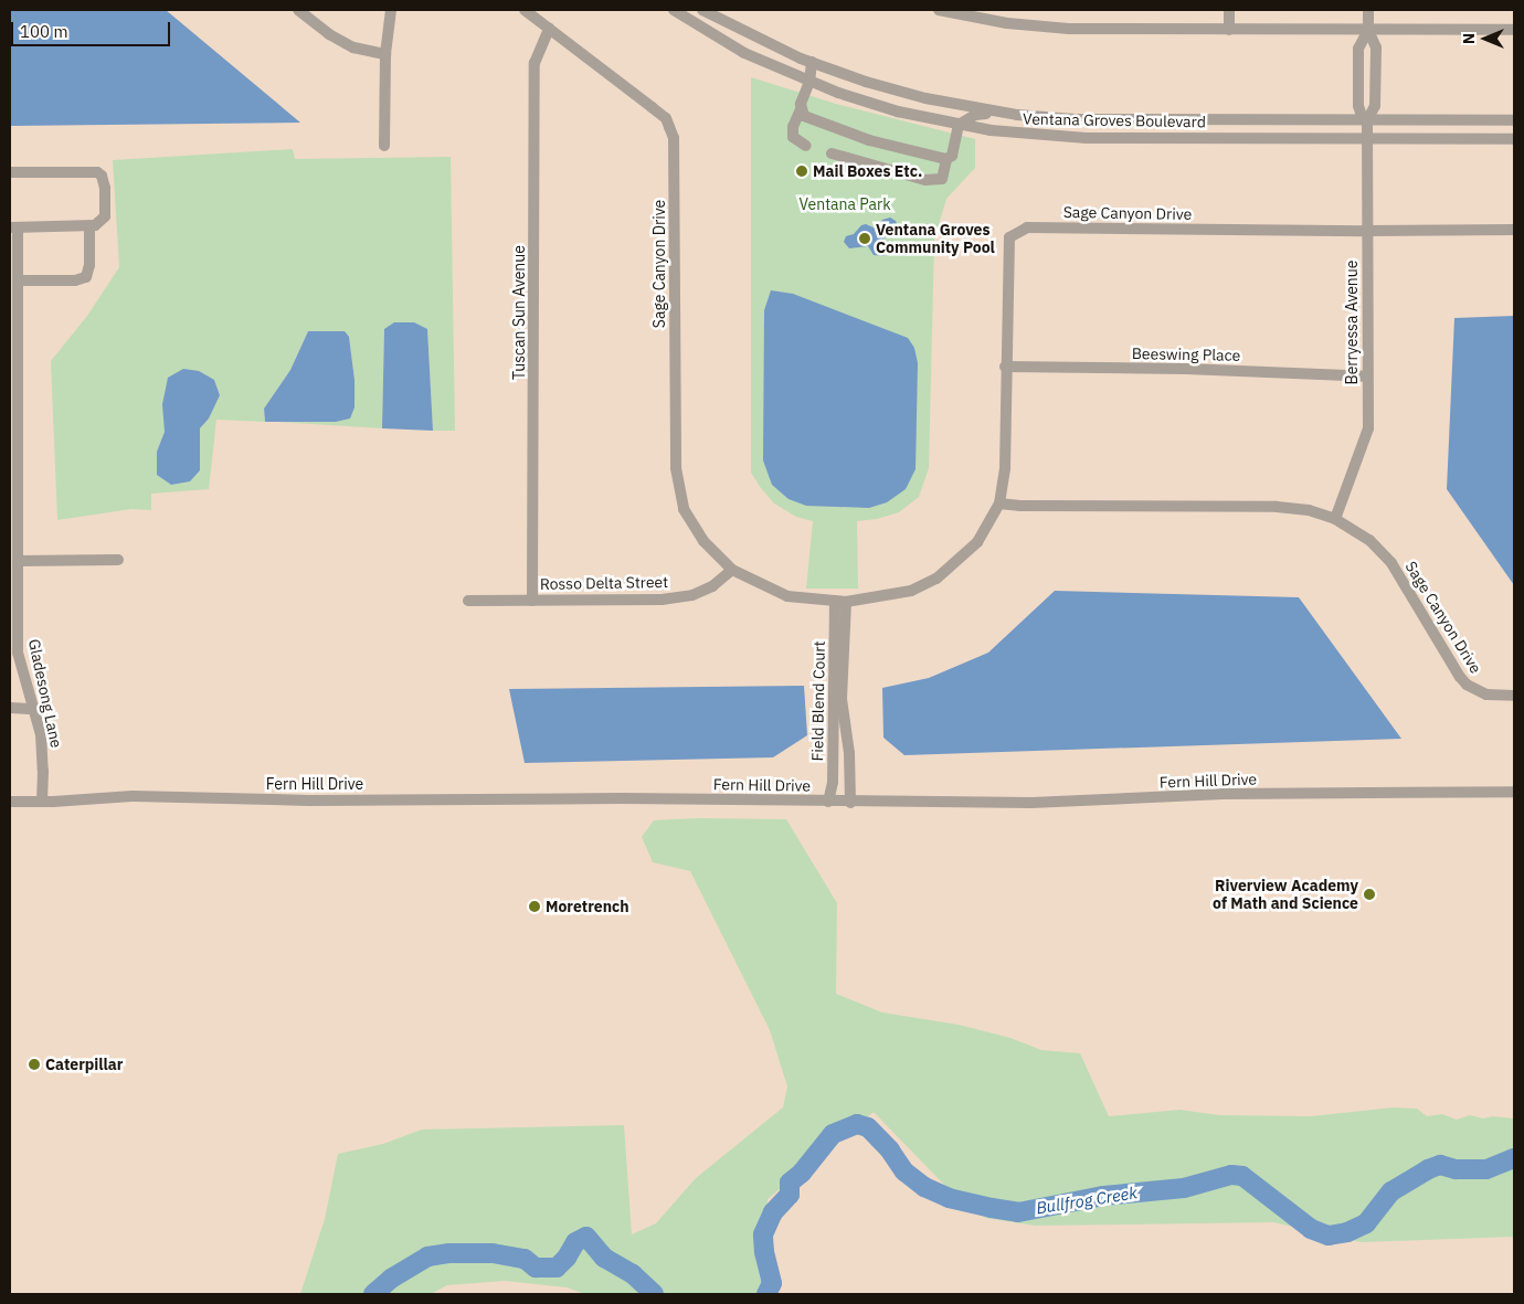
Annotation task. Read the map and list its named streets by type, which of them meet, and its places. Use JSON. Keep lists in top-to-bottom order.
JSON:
{
  "streets": {
    "street": [
      "Ventana Groves Boulevard",
      "Sage Canyon Drive",
      "Tuscan Sun Avenue",
      "Berryessa Avenue",
      "Beeswing Place",
      "Rosso Delta Street",
      "Gladesong Lane",
      "Field Blend Court",
      "Fern Hill Drive"
    ]
  },
  "crossings": [
    ["Ventana Groves Boulevard", "Berryessa Avenue"],
    ["Sage Canyon Drive", "Tuscan Sun Avenue"],
    ["Sage Canyon Drive", "Berryessa Avenue"],
    ["Sage Canyon Drive", "Beeswing Place"],
    ["Sage Canyon Drive", "Rosso Delta Street"],
    ["Sage Canyon Drive", "Field Blend Court"],
    ["Tuscan Sun Avenue", "Rosso Delta Street"],
    ["Berryessa Avenue", "Beeswing Place"],
    ["Gladesong Lane", "Fern Hill Drive"],
    ["Field Blend Court", "Fern Hill Drive"]
  ],
  "water": ["Bullfrog Creek"],
  "parks": ["Ventana Park"],
  "places": [
    "Mail Boxes Etc.",
    "Ventana Groves Community Pool",
    "Riverview Academy of Math and Science",
    "Moretrench",
    "Caterpillar"
  ],
  "scale_bar": "100 m",
  "north": "left"
}
